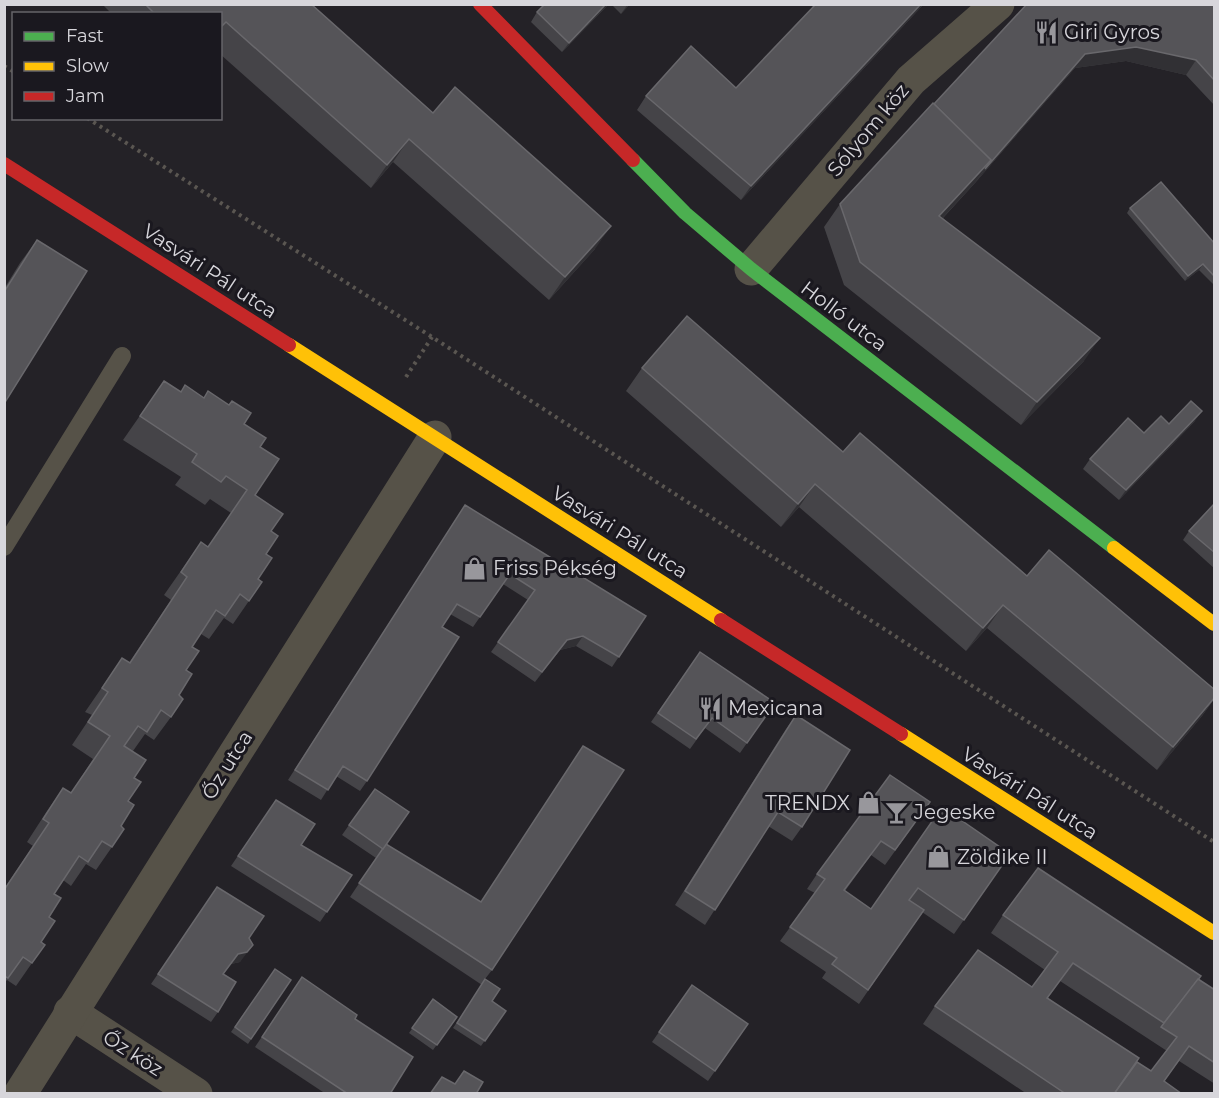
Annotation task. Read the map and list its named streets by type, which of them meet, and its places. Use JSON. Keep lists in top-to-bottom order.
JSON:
{
  "streets": {
    "street": [
      "Sólyom köz",
      "Vasvári Pál utca",
      "Holló utca",
      "Őz utca",
      "Őz köz"
    ]
  },
  "crossings": [
    ["Sólyom köz", "Holló utca"],
    ["Vasvári Pál utca", "Őz utca"],
    ["Őz utca", "Őz köz"]
  ],
  "places": {
    "restaurant": ["Giri Gyros", "Mexicana"],
    "shop": ["Friss Pékség", "TRENDX", "Zöldike II"],
    "bar": ["Jegeske"]
  },
  "legend": ["Fast", "Slow", "Jam"]
}
